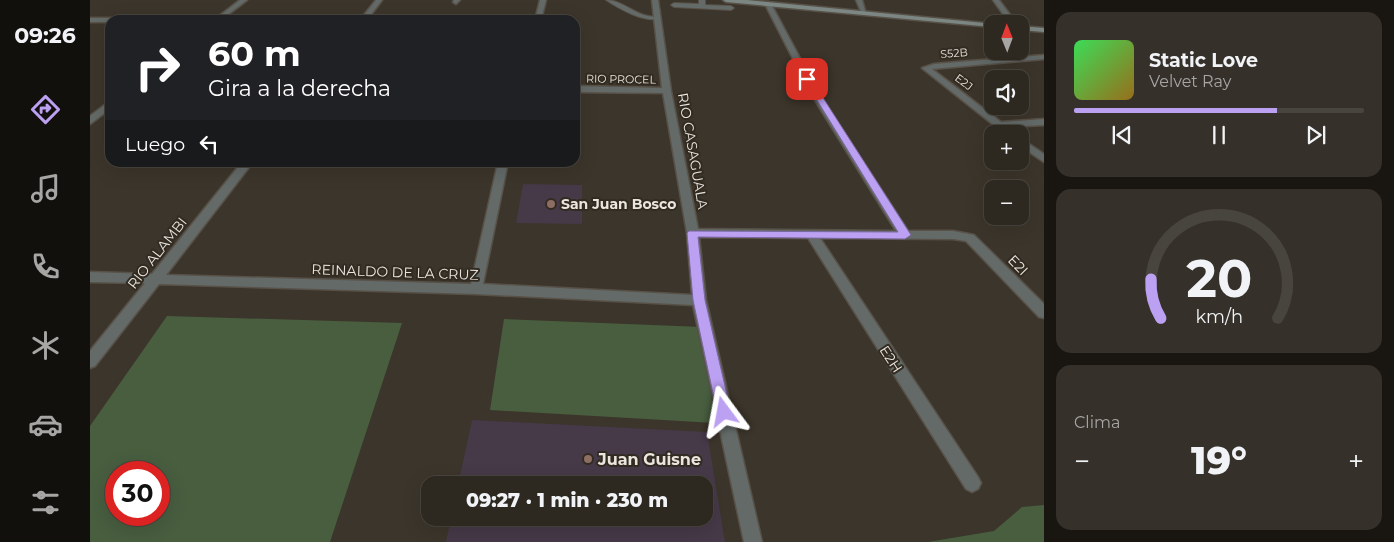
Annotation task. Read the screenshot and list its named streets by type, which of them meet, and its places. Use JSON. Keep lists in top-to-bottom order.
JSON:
{
  "streets": {
    "street": [
      "S52B",
      "RIO PROCEL",
      "E2J",
      "RIO CASAGUALA",
      "RIO ALAMBI",
      "E2I",
      "REINALDO DE LA CRUZ",
      "E2H"
    ]
  },
  "crossings": [
    ["S52B", "E2J"],
    ["RIO PROCEL", "RIO CASAGUALA"],
    ["RIO CASAGUALA", "REINALDO DE LA CRUZ"],
    ["RIO ALAMBI", "REINALDO DE LA CRUZ"]
  ],
  "places": ["San Juan Bosco", "Juan Guisne"],
  "north": "top",
  "page": {
    "tabs": "09:26",
    "map_buttons": ["+", "−"],
    "turn": ["60 m", "Gira a la derecha"],
    "song": ["Static Love", "Velvet Ray"],
    "then": "Luego",
    "tile": "Clima",
    "heat": ["−", "19°", "+"],
    "limit": "30",
    "trip": "09:27 · 1 min · 230 m",
    "gauge": ["20", "km/h"]
  }
}
